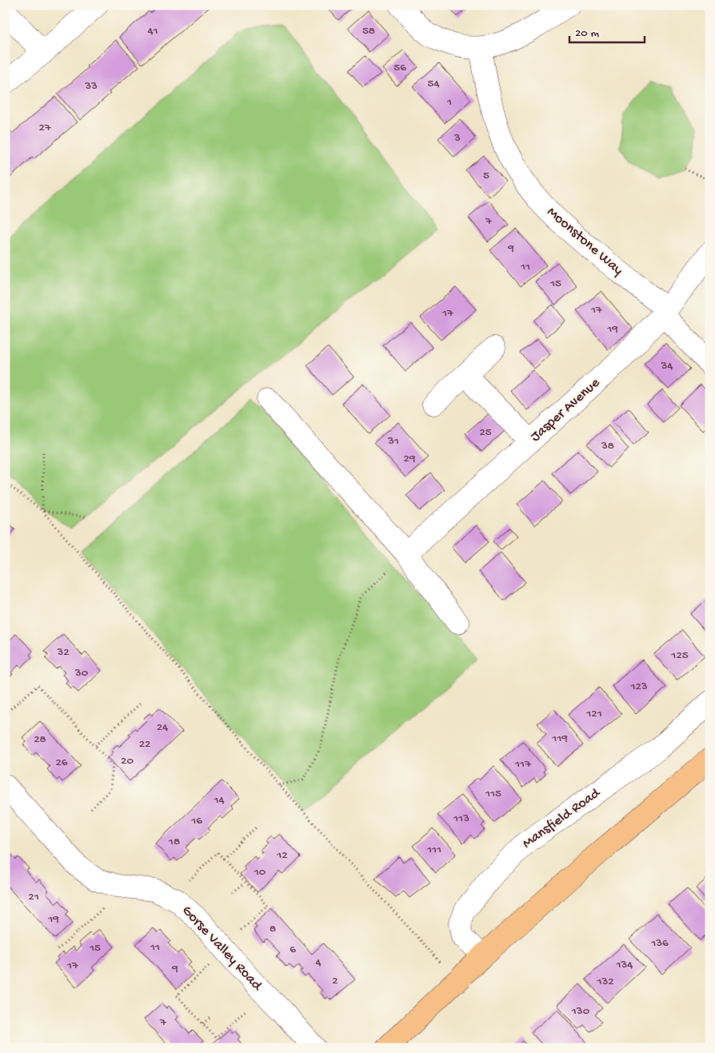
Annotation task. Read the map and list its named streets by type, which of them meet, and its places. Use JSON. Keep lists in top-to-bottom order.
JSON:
{
  "streets": {
    "street": [
      "Moonstone Way",
      "Jasper Avenue",
      "Mansfield Road",
      "Gorse Valley Road"
    ]
  },
  "crossings": [
    ["Moonstone Way", "Jasper Avenue"]
  ],
  "house_numbers": [
    "41",
    "58",
    "56",
    "54",
    "33",
    "1",
    "27",
    "3",
    "5",
    "7",
    "9",
    "11",
    "15",
    "17",
    "17",
    "19",
    "34",
    "25",
    "31",
    "38",
    "29",
    "32",
    "125",
    "30",
    "123",
    "121",
    "24",
    "119",
    "28",
    "22",
    "20",
    "26",
    "117",
    "115",
    "14",
    "113",
    "16",
    "18",
    "111",
    "12",
    "10",
    "21",
    "19",
    "8",
    "136",
    "11",
    "15",
    "6",
    "4",
    "134",
    "17",
    "9",
    "2",
    "132",
    "130",
    "7"
  ],
  "scale_bar": "20 m"
}
